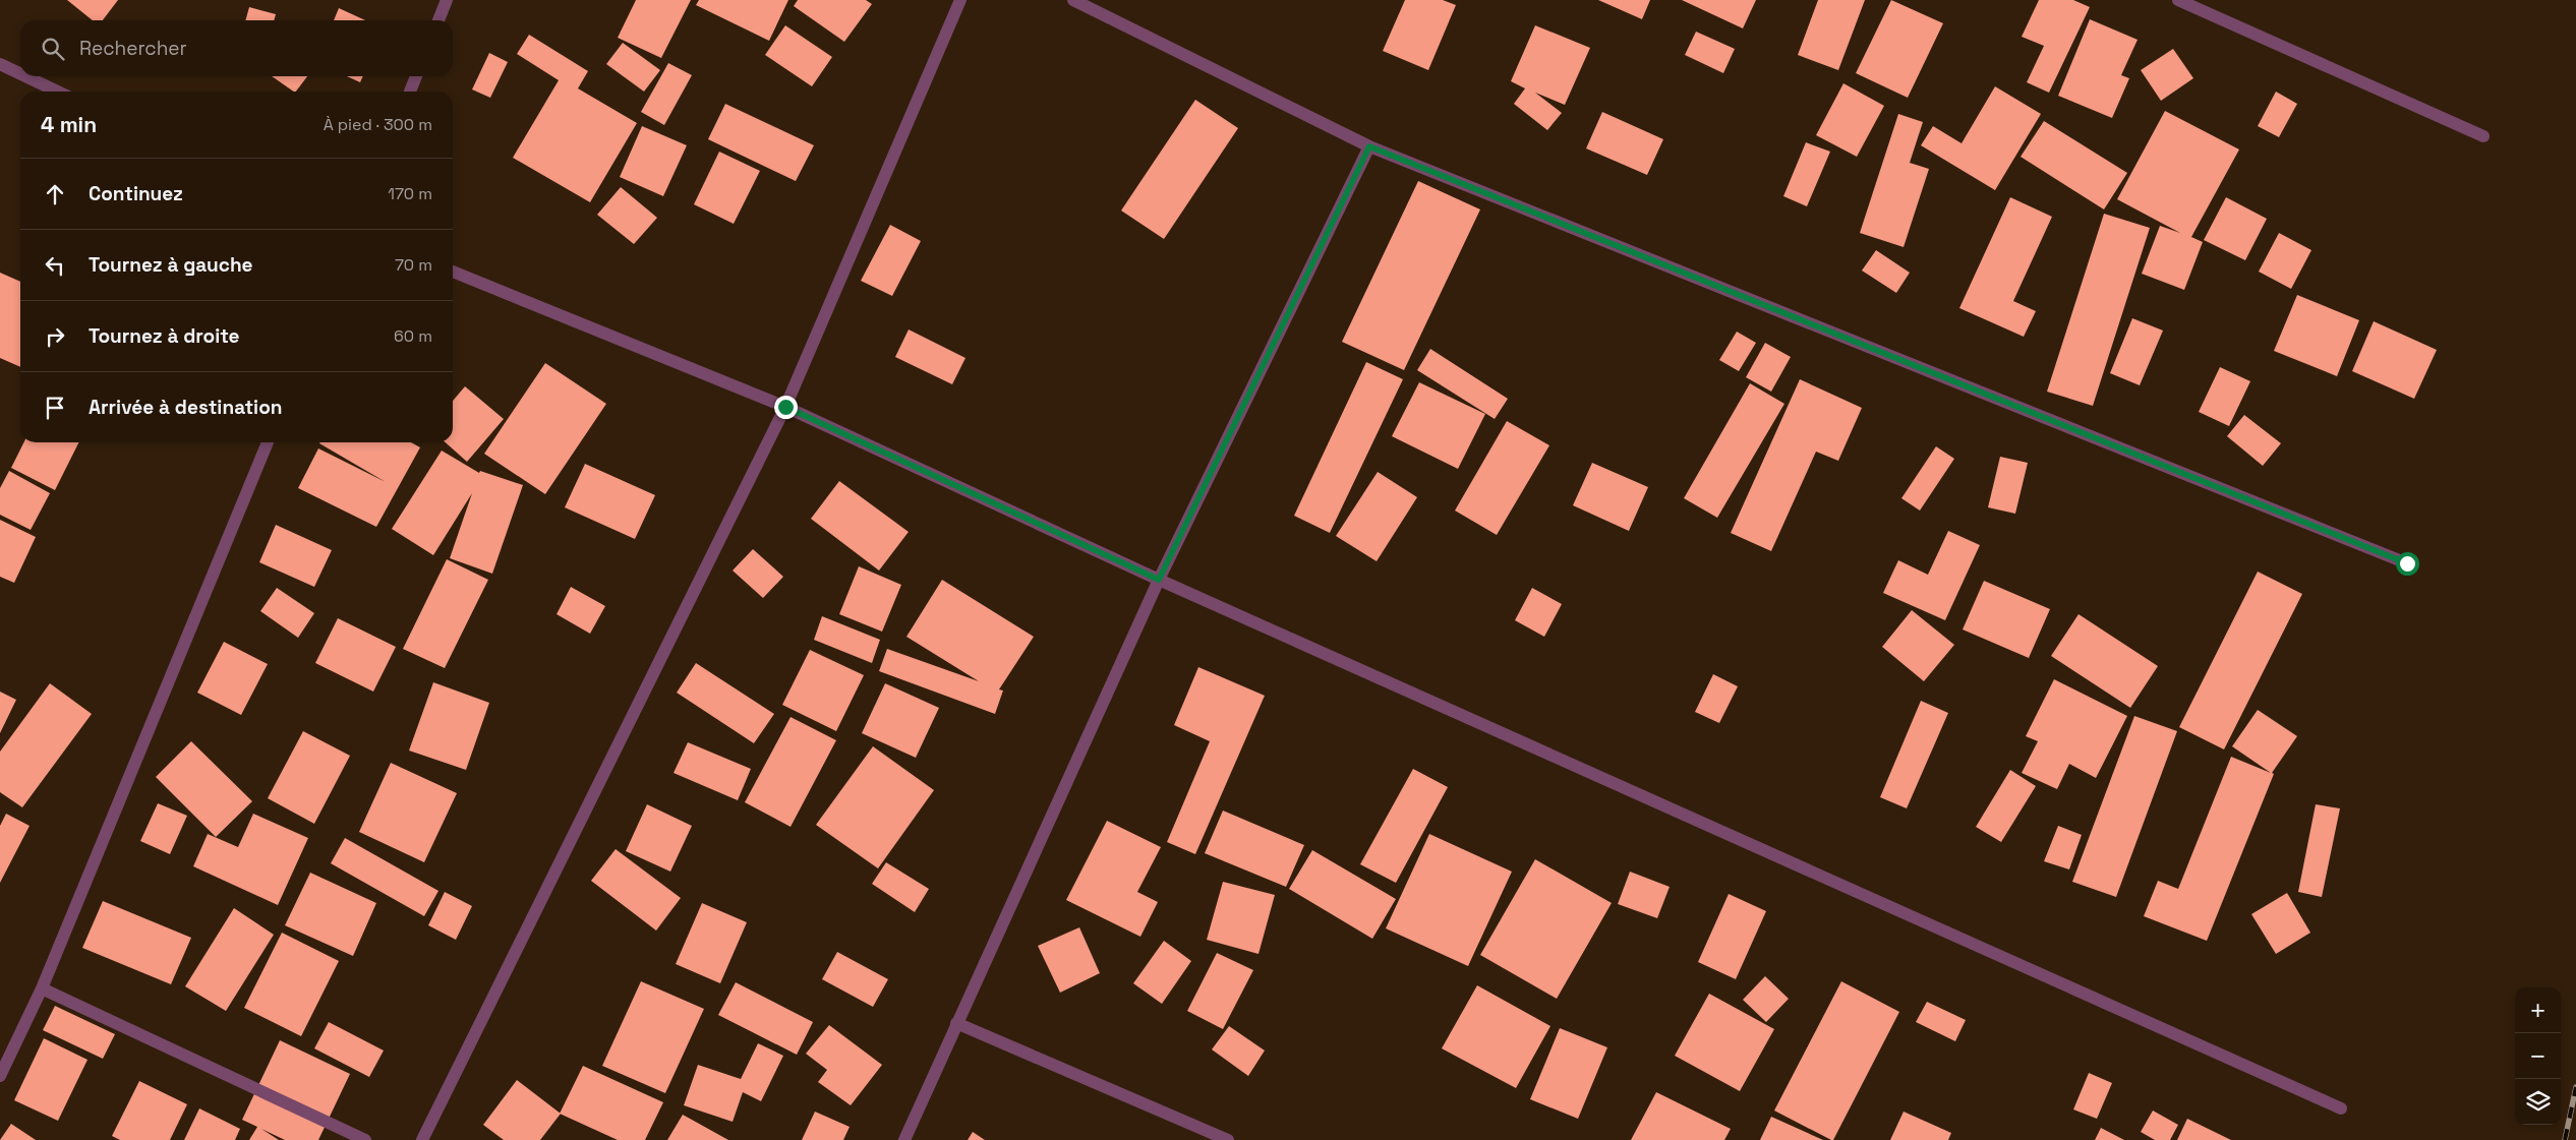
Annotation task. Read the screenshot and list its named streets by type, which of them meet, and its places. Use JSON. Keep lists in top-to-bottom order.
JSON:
{
  "page": {
    "search": "Rechercher",
    "heading": ["4 min", "À pied · 300 m"],
    "list": [
      ["Continuez", "170 m"],
      ["Tournez à gauche", "70 m"],
      ["Tournez à droite", "60 m"],
      "Arrivée à destination"
    ],
    "map_buttons": ["+", "−"]
  }
}
